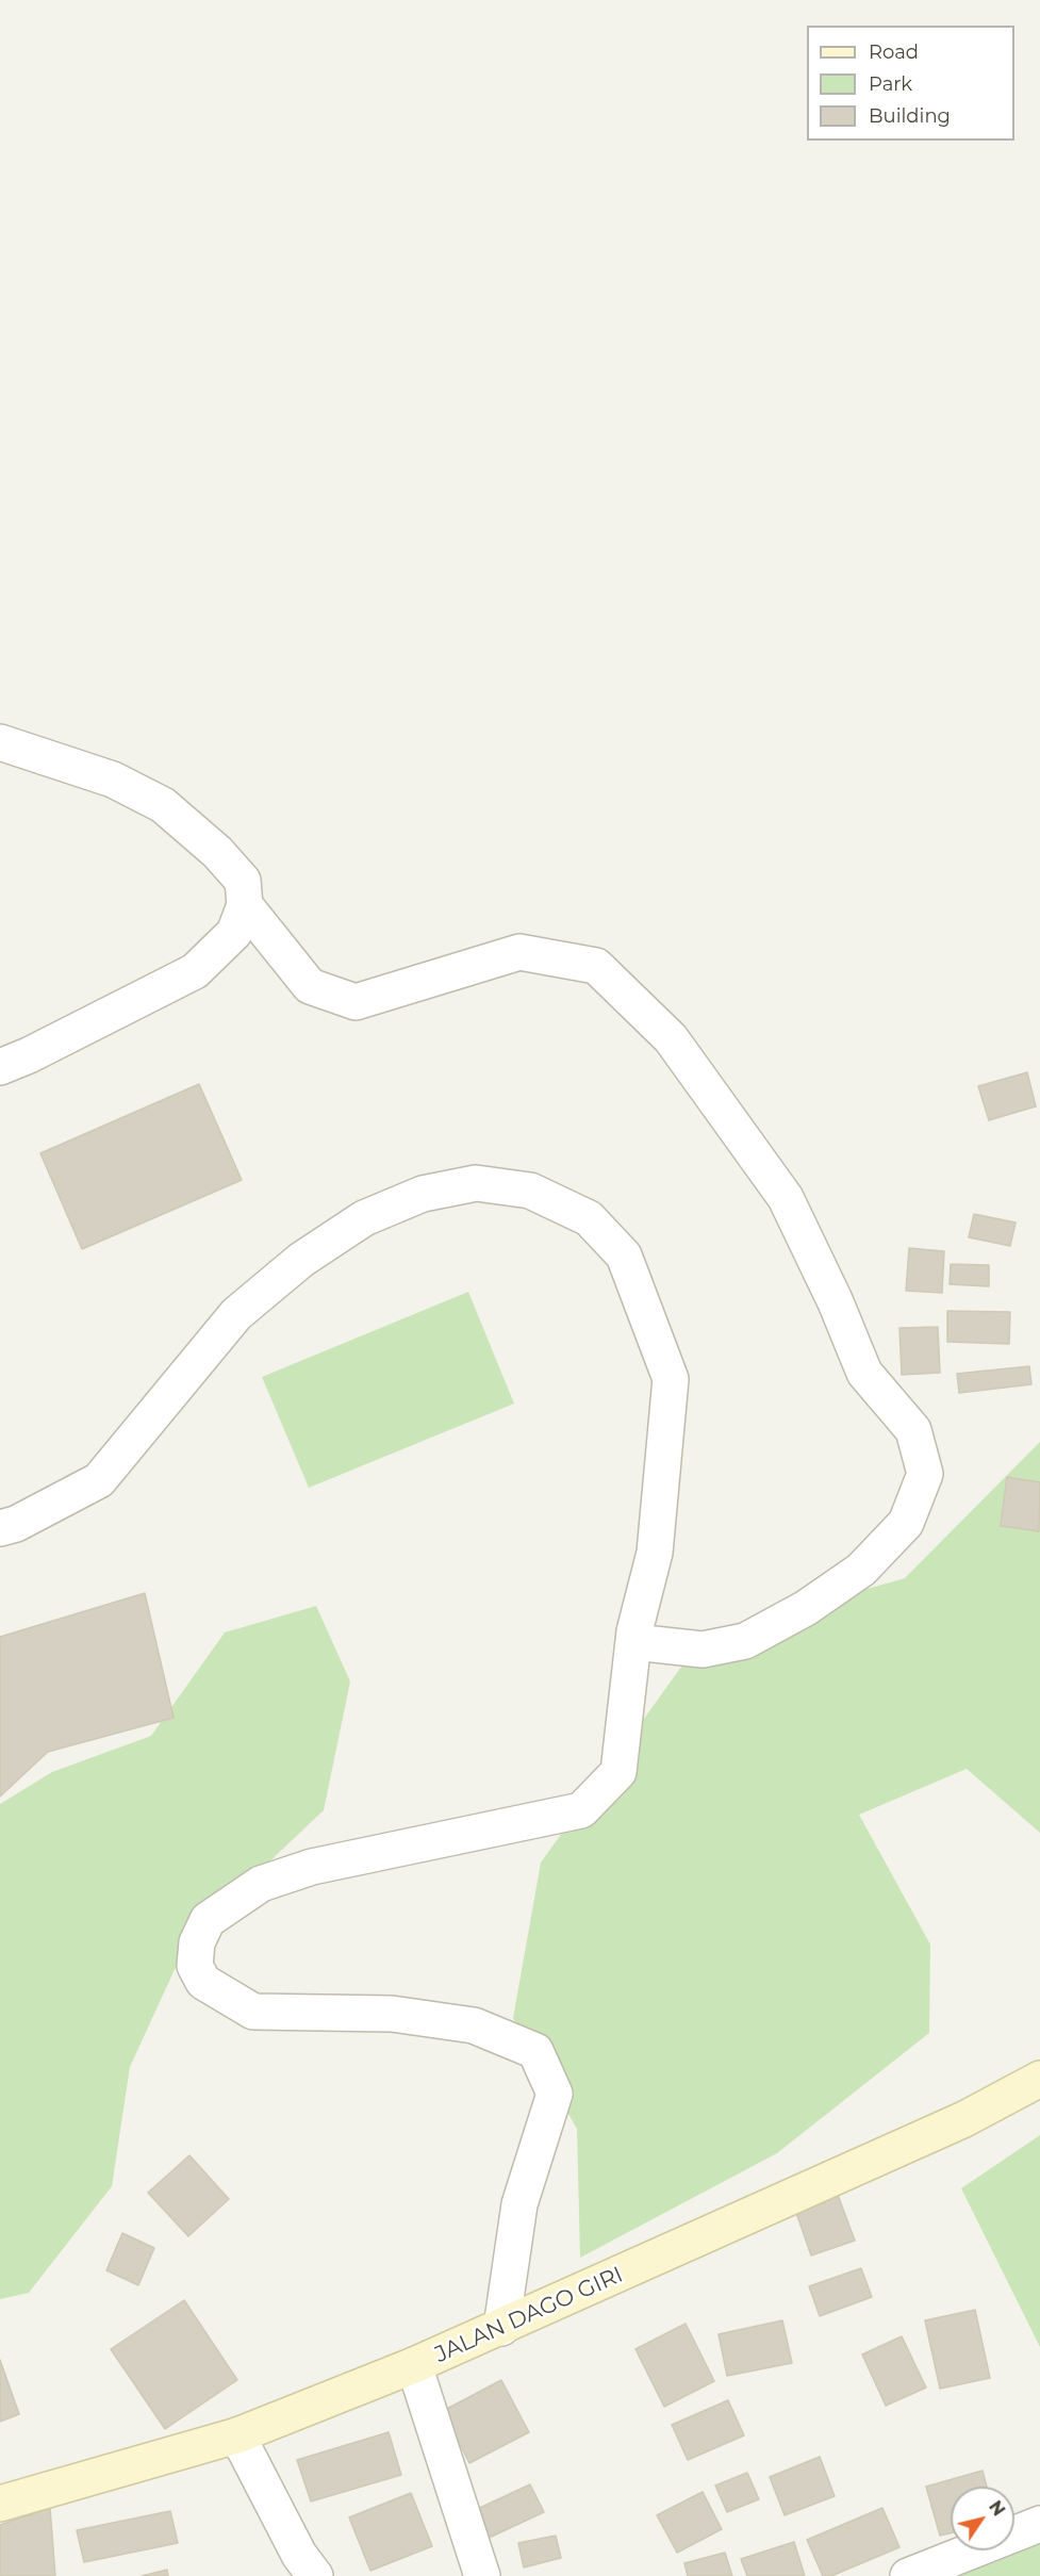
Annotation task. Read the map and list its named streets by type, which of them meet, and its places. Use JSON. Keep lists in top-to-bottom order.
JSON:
{
  "streets": {
    "main road": ["JALAN DAGO GIRI"]
  },
  "legend": ["Road", "Park", "Building"],
  "north": "top right"
}
